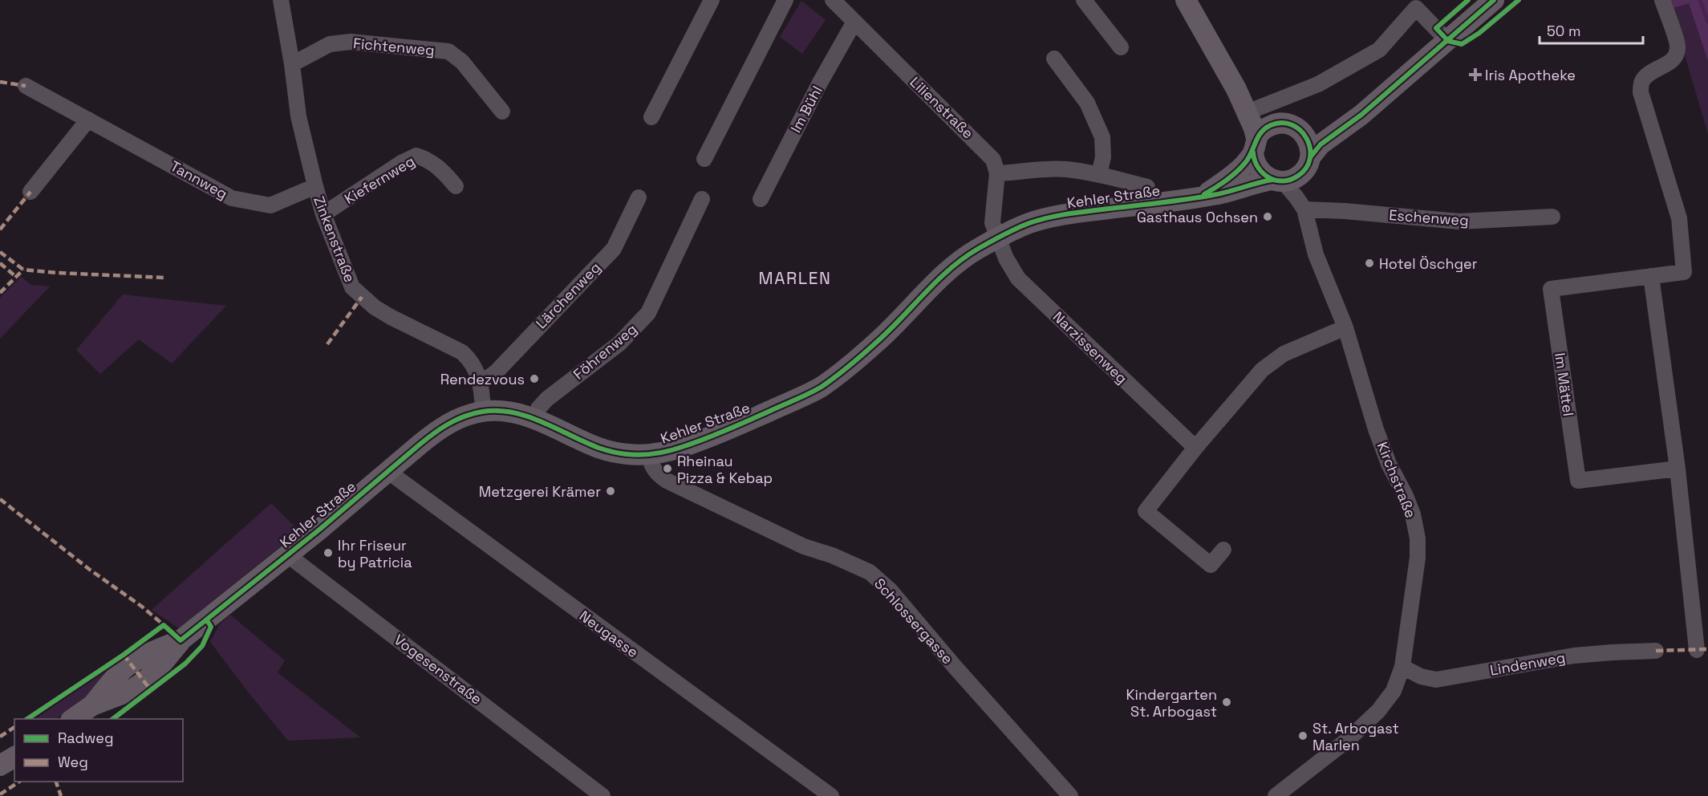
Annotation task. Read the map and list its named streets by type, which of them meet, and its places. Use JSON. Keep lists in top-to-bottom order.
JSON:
{
  "streets": {
    "main road": ["Kehler Straße"],
    "street": [
      "Fichtenweg",
      "Lilienstraße",
      "Im Bühl",
      "Tannweg",
      "Kiefernweg",
      "Eschenweg",
      "Zinkenstraße",
      "Lärchenweg",
      "Narzissenweg",
      "Föhrenweg",
      "Im Mättel",
      "Kirchstraße",
      "Schlossergasse",
      "Neugasse",
      "Lindenweg",
      "Vogesenstraße"
    ]
  },
  "crossings": [
    ["Fichtenweg", "Zinkenstraße"],
    ["Lilienstraße", "Im Bühl"],
    ["Lilienstraße", "Kehler Straße"],
    ["Tannweg", "Zinkenstraße"],
    ["Kiefernweg", "Zinkenstraße"],
    ["Kehler Straße", "Zinkenstraße"],
    ["Kehler Straße", "Narzissenweg"],
    ["Kehler Straße", "Föhrenweg"],
    ["Kehler Straße", "Kirchstraße"],
    ["Kehler Straße", "Schlossergasse"],
    ["Kehler Straße", "Neugasse"],
    ["Kehler Straße", "Vogesenstraße"],
    ["Eschenweg", "Kirchstraße"],
    ["Zinkenstraße", "Lärchenweg"],
    ["Kirchstraße", "Lindenweg"]
  ],
  "districts": ["MARLEN"],
  "places": {
    "health": ["Iris Apotheke"],
    "other": [
      "Gasthaus Ochsen",
      "Hotel Öschger",
      "Rendezvous",
      "Rheinau Pizza & Kebap",
      "Metzgerei Krämer",
      "Ihr Friseur by Patricia",
      "Kindergarten St. Arbogast",
      "St. Arbogast Marlen"
    ]
  },
  "legend": ["Radweg", "Weg"],
  "scale_bar": "50 m"
}
